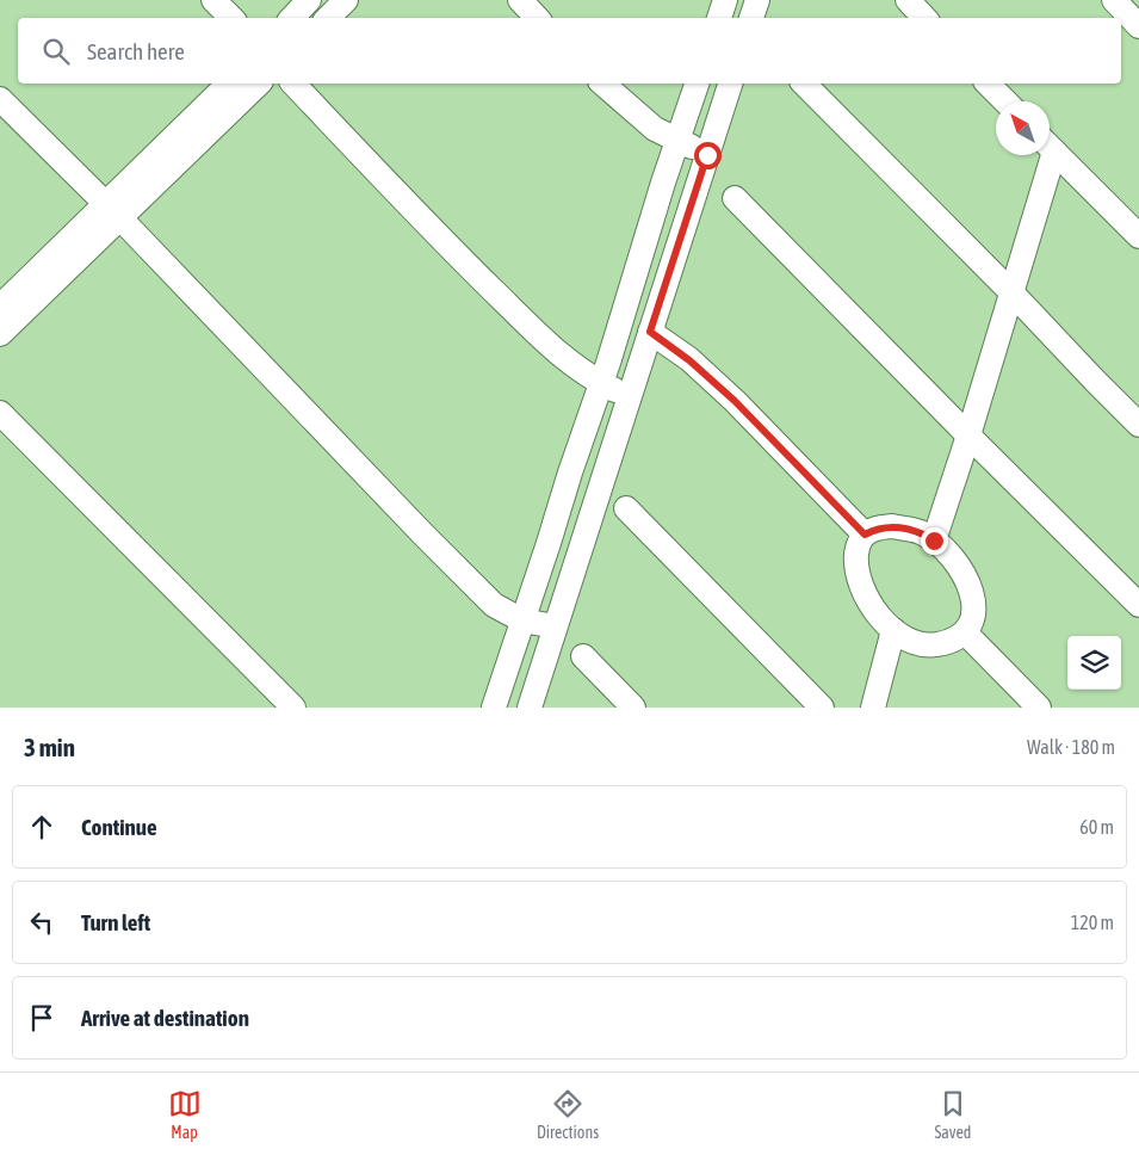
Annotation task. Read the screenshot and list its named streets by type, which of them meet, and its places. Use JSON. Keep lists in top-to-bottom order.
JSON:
{
  "north": "top left",
  "page": {
    "search": "Search here",
    "heading": ["3 min", "Walk · 180 m"],
    "list": [
      ["Continue", "60 m"],
      ["Turn left", "120 m"],
      "Arrive at destination"
    ],
    "nav": ["Map", "Directions", "Saved"]
  }
}
